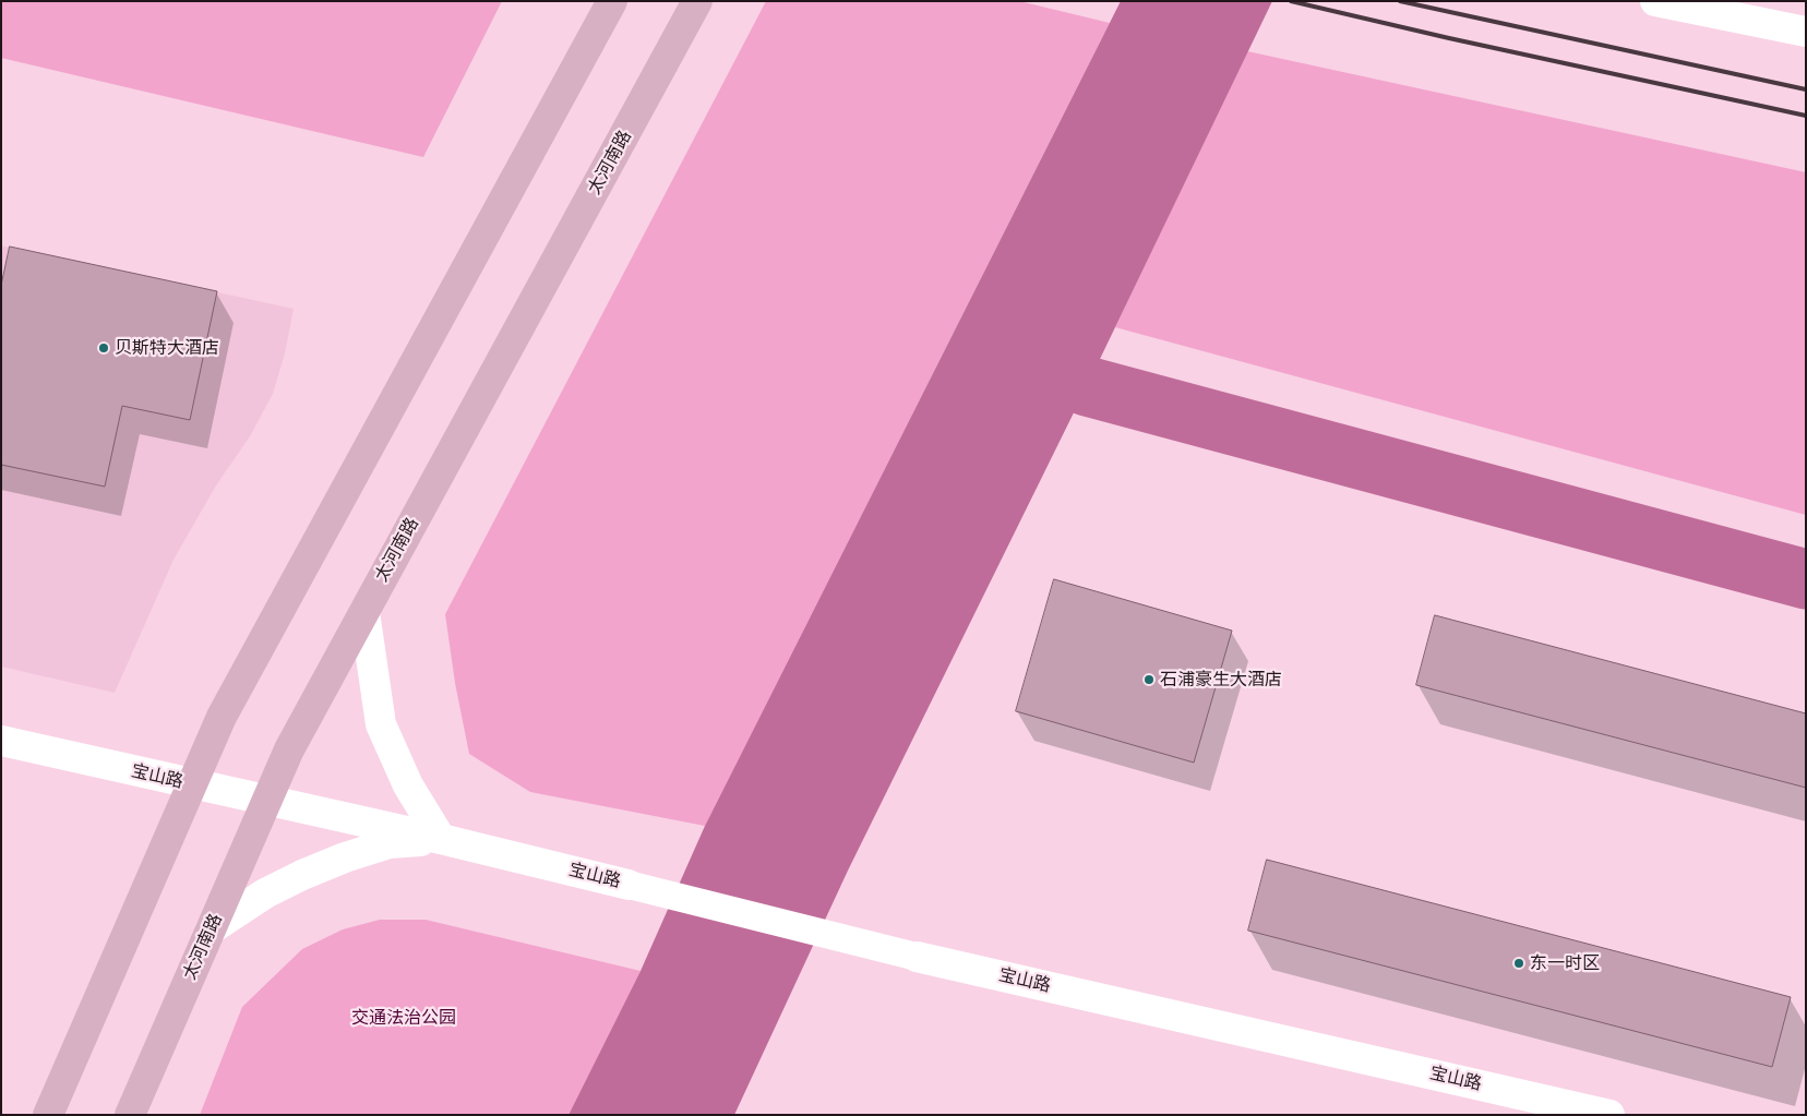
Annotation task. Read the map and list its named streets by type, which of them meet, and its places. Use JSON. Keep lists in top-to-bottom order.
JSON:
{
  "streets": {
    "main road": ["太河南路"],
    "street": ["宝山路"]
  },
  "crossings": [
    ["太河南路", "宝山路"]
  ],
  "parks": ["交通法治公园"],
  "places": ["贝斯特大酒店", "石浦豪生大酒店", "东一时区"]
}
